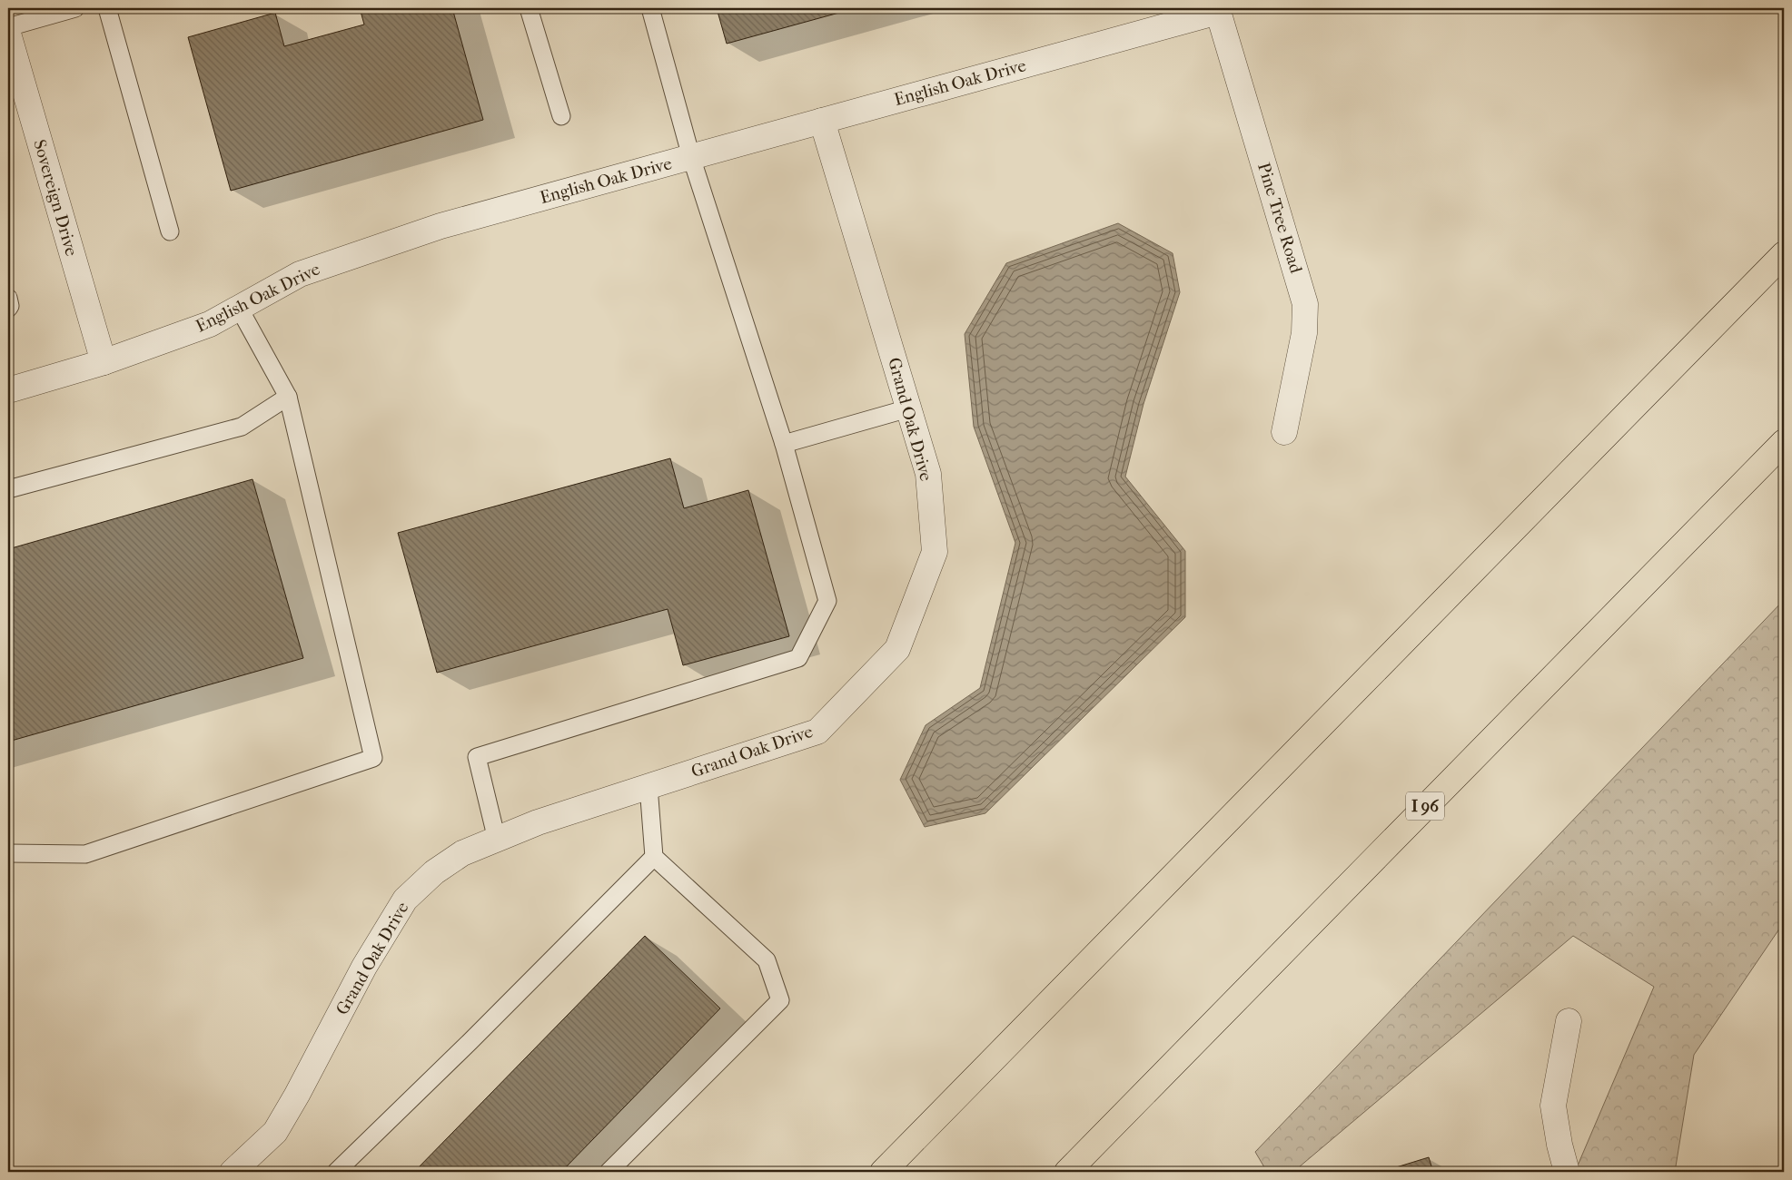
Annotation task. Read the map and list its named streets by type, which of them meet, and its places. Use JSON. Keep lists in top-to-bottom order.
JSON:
{
  "streets": {
    "highway": ["I 96"],
    "street": [
      "English Oak Drive",
      "Sovereign Drive",
      "Pine Tree Road",
      "Grand Oak Drive"
    ]
  },
  "crossings": [
    ["English Oak Drive", "Sovereign Drive"],
    ["English Oak Drive", "Pine Tree Road"],
    ["English Oak Drive", "Grand Oak Drive"]
  ]
}
